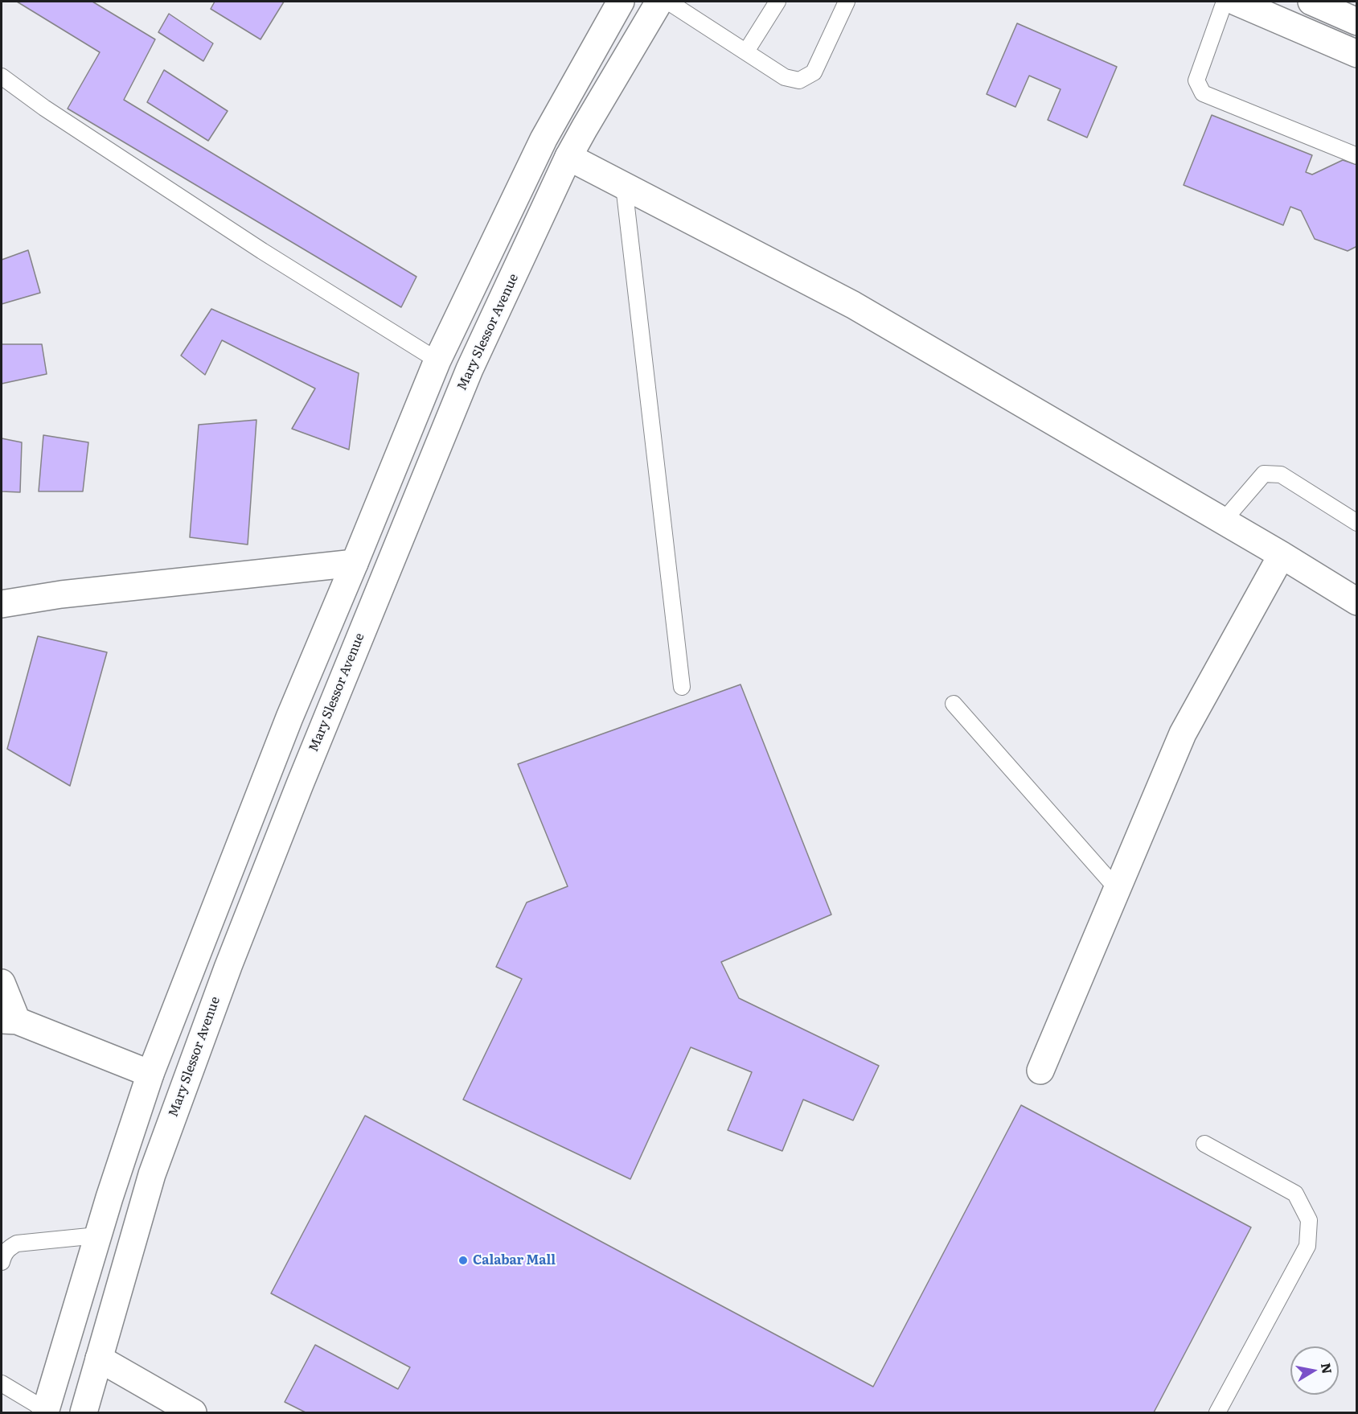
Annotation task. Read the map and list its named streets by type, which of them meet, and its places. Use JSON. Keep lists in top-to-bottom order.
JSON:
{
  "streets": {
    "main road": ["Mary Slessor Avenue"]
  },
  "places": ["Calabar Mall"],
  "north": "right"
}
